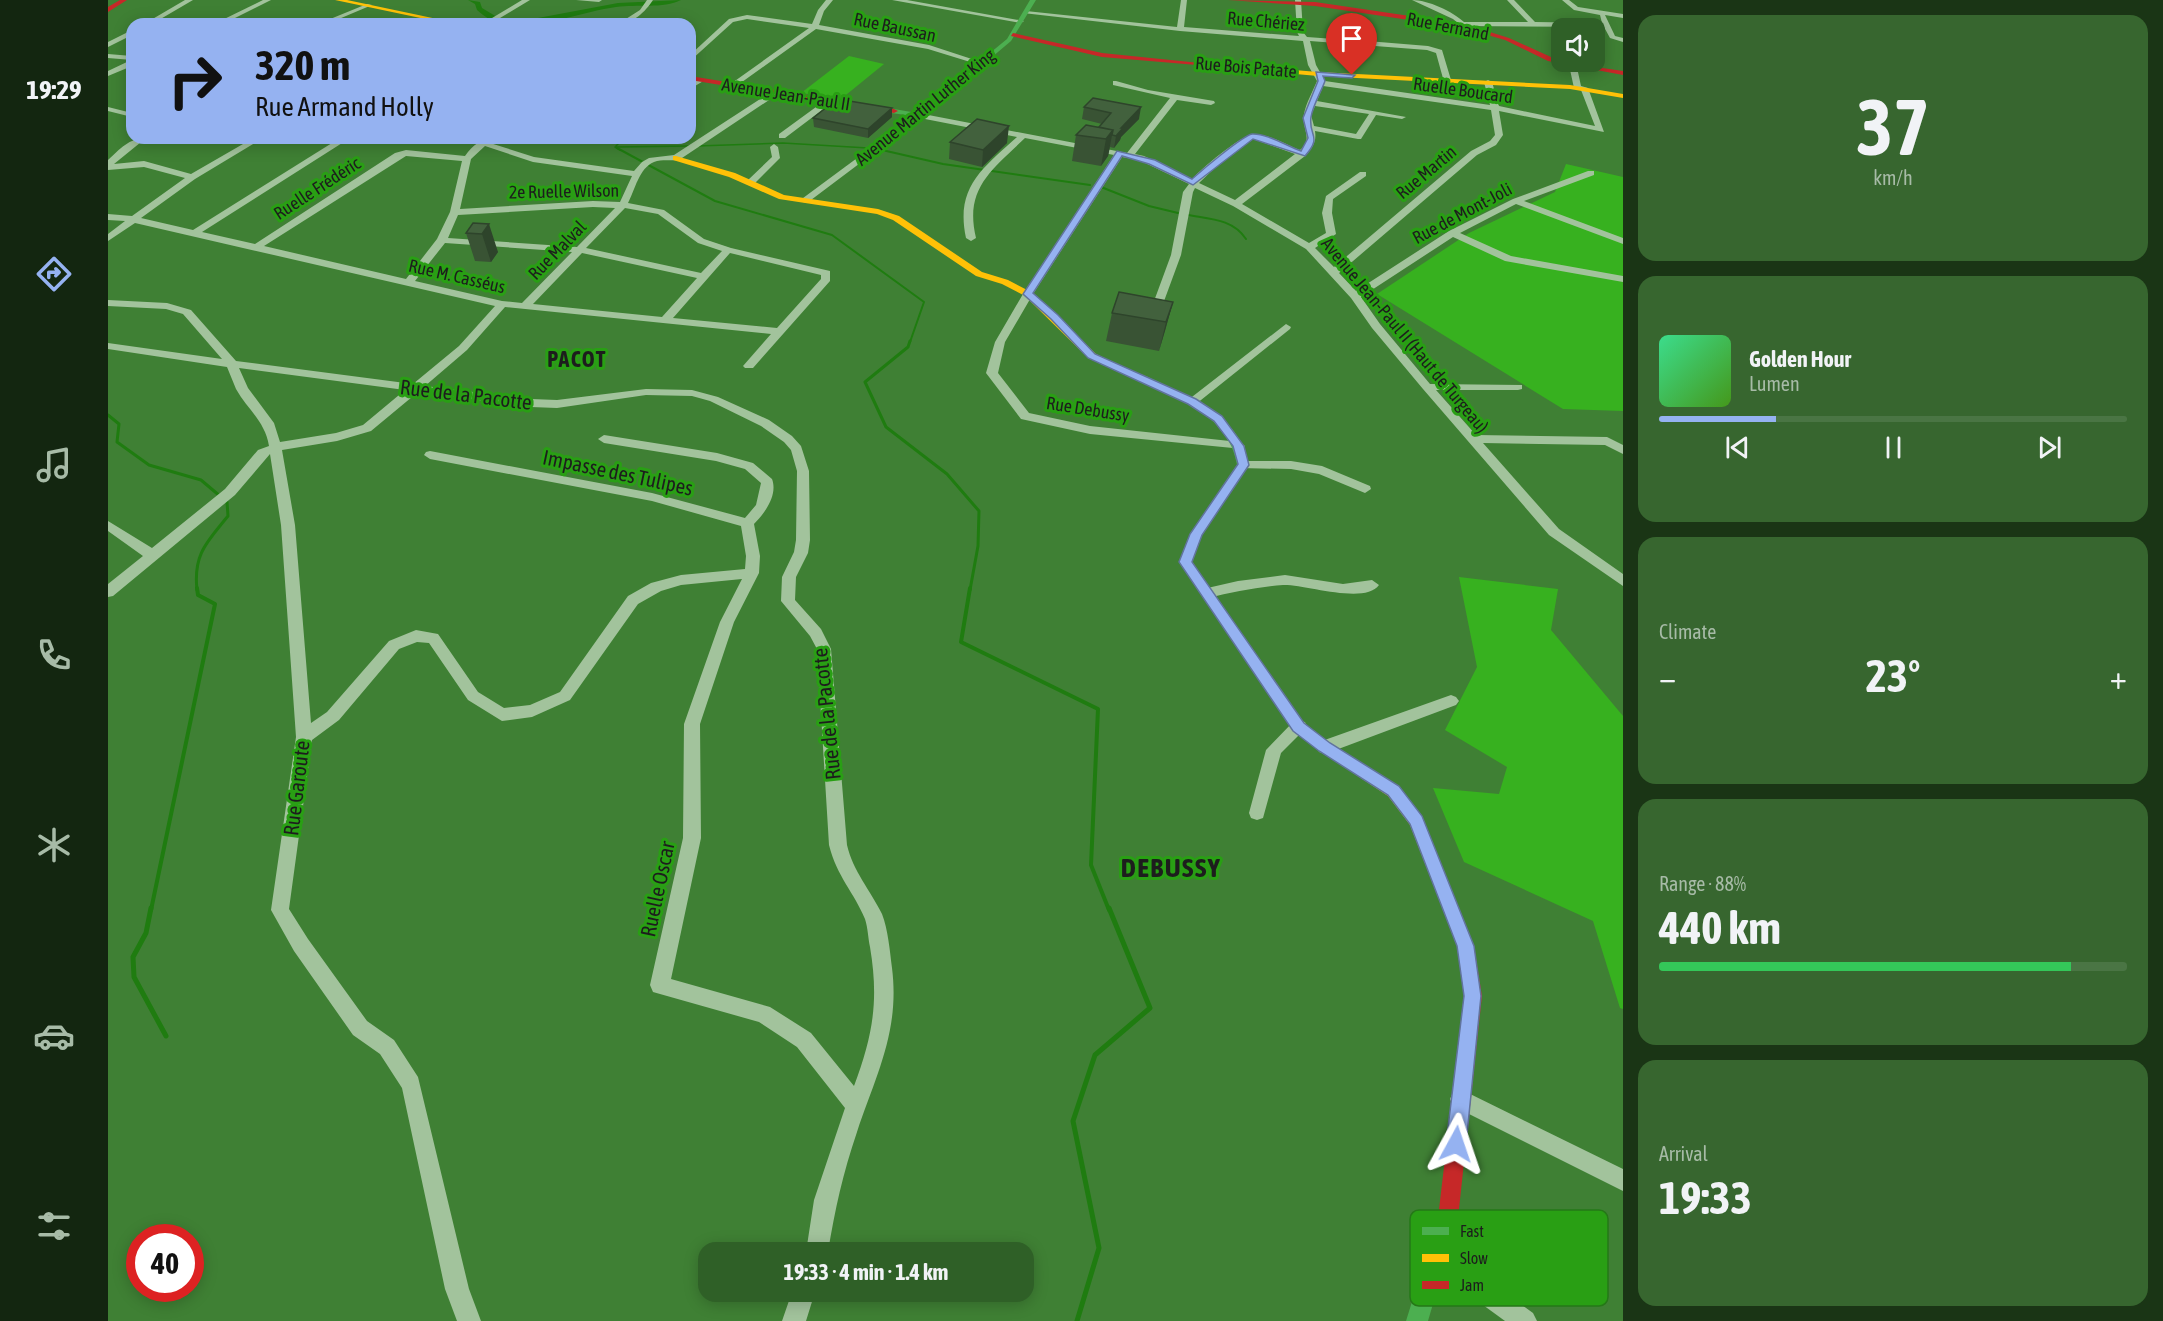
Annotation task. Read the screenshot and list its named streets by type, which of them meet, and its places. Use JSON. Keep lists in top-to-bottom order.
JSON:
{
  "streets": {
    "street": [
      "Rue Chériez",
      "Rue Fernand",
      "Rue Baussan",
      "Rue Bois Patate",
      "Ruelle Boucard",
      "Avenue Jean-Paul II",
      "Avenue Martin Luther King",
      "Rue Martin",
      "Ruelle Frédéric",
      "2e Ruelle Wilson",
      "Rue de Mont-Joli",
      "Rue Malval",
      "Rue M. Casséus",
      "Avenue Jean-Paul II (Haut de Turgeau)",
      "Rue de la Pacotte",
      "Rue Debussy",
      "Impasse des Tulipes",
      "Rue Garoute",
      "Ruelle Oscar"
    ]
  },
  "crossings": [
    ["Rue Chériez", "Rue Bois Patate"],
    ["Rue Chériez", "Avenue Martin Luther King"],
    ["Rue Baussan", "Avenue Martin Luther King"],
    ["Rue Bois Patate", "Ruelle Boucard"],
    ["Rue Bois Patate", "Avenue Martin Luther King"],
    ["Rue Bois Patate", "Rue Martin"],
    ["Ruelle Boucard", "Rue Martin"],
    ["Avenue Jean-Paul II", "Avenue Martin Luther King"],
    ["Avenue Jean-Paul II", "Avenue Jean-Paul II (Haut de Turgeau)"],
    ["Avenue Martin Luther King", "Avenue Jean-Paul II (Haut de Turgeau)"],
    ["Rue Martin", "Avenue Jean-Paul II (Haut de Turgeau)"],
    ["Ruelle Frédéric", "Rue M. Casséus"],
    ["2e Ruelle Wilson", "Rue Malval"],
    ["2e Ruelle Wilson", "Rue M. Casséus"],
    ["Rue de Mont-Joli", "Avenue Jean-Paul II (Haut de Turgeau)"],
    ["Rue Malval", "Rue M. Casséus"],
    ["Avenue Jean-Paul II (Haut de Turgeau)", "Rue Debussy"],
    ["Rue de la Pacotte", "Rue Garoute"],
    ["Rue de la Pacotte", "Ruelle Oscar"]
  ],
  "districts": ["PACOT", "DEBUSSY"],
  "legend": ["Fast", "Slow", "Jam"],
  "page": {
    "tabs": "19:29",
    "tile": [
      ["37", "km/h"],
      "Climate",
      ["Range · 88%", "440 km"],
      ["Arrival", "19:33"]
    ],
    "turn": ["320 m", "Rue Armand Holly"],
    "song": ["Golden Hour", "Lumen"],
    "heat": ["−", "23°", "+"],
    "limit": "40",
    "trip": "19:33 · 4 min · 1.4 km"
  }
}
